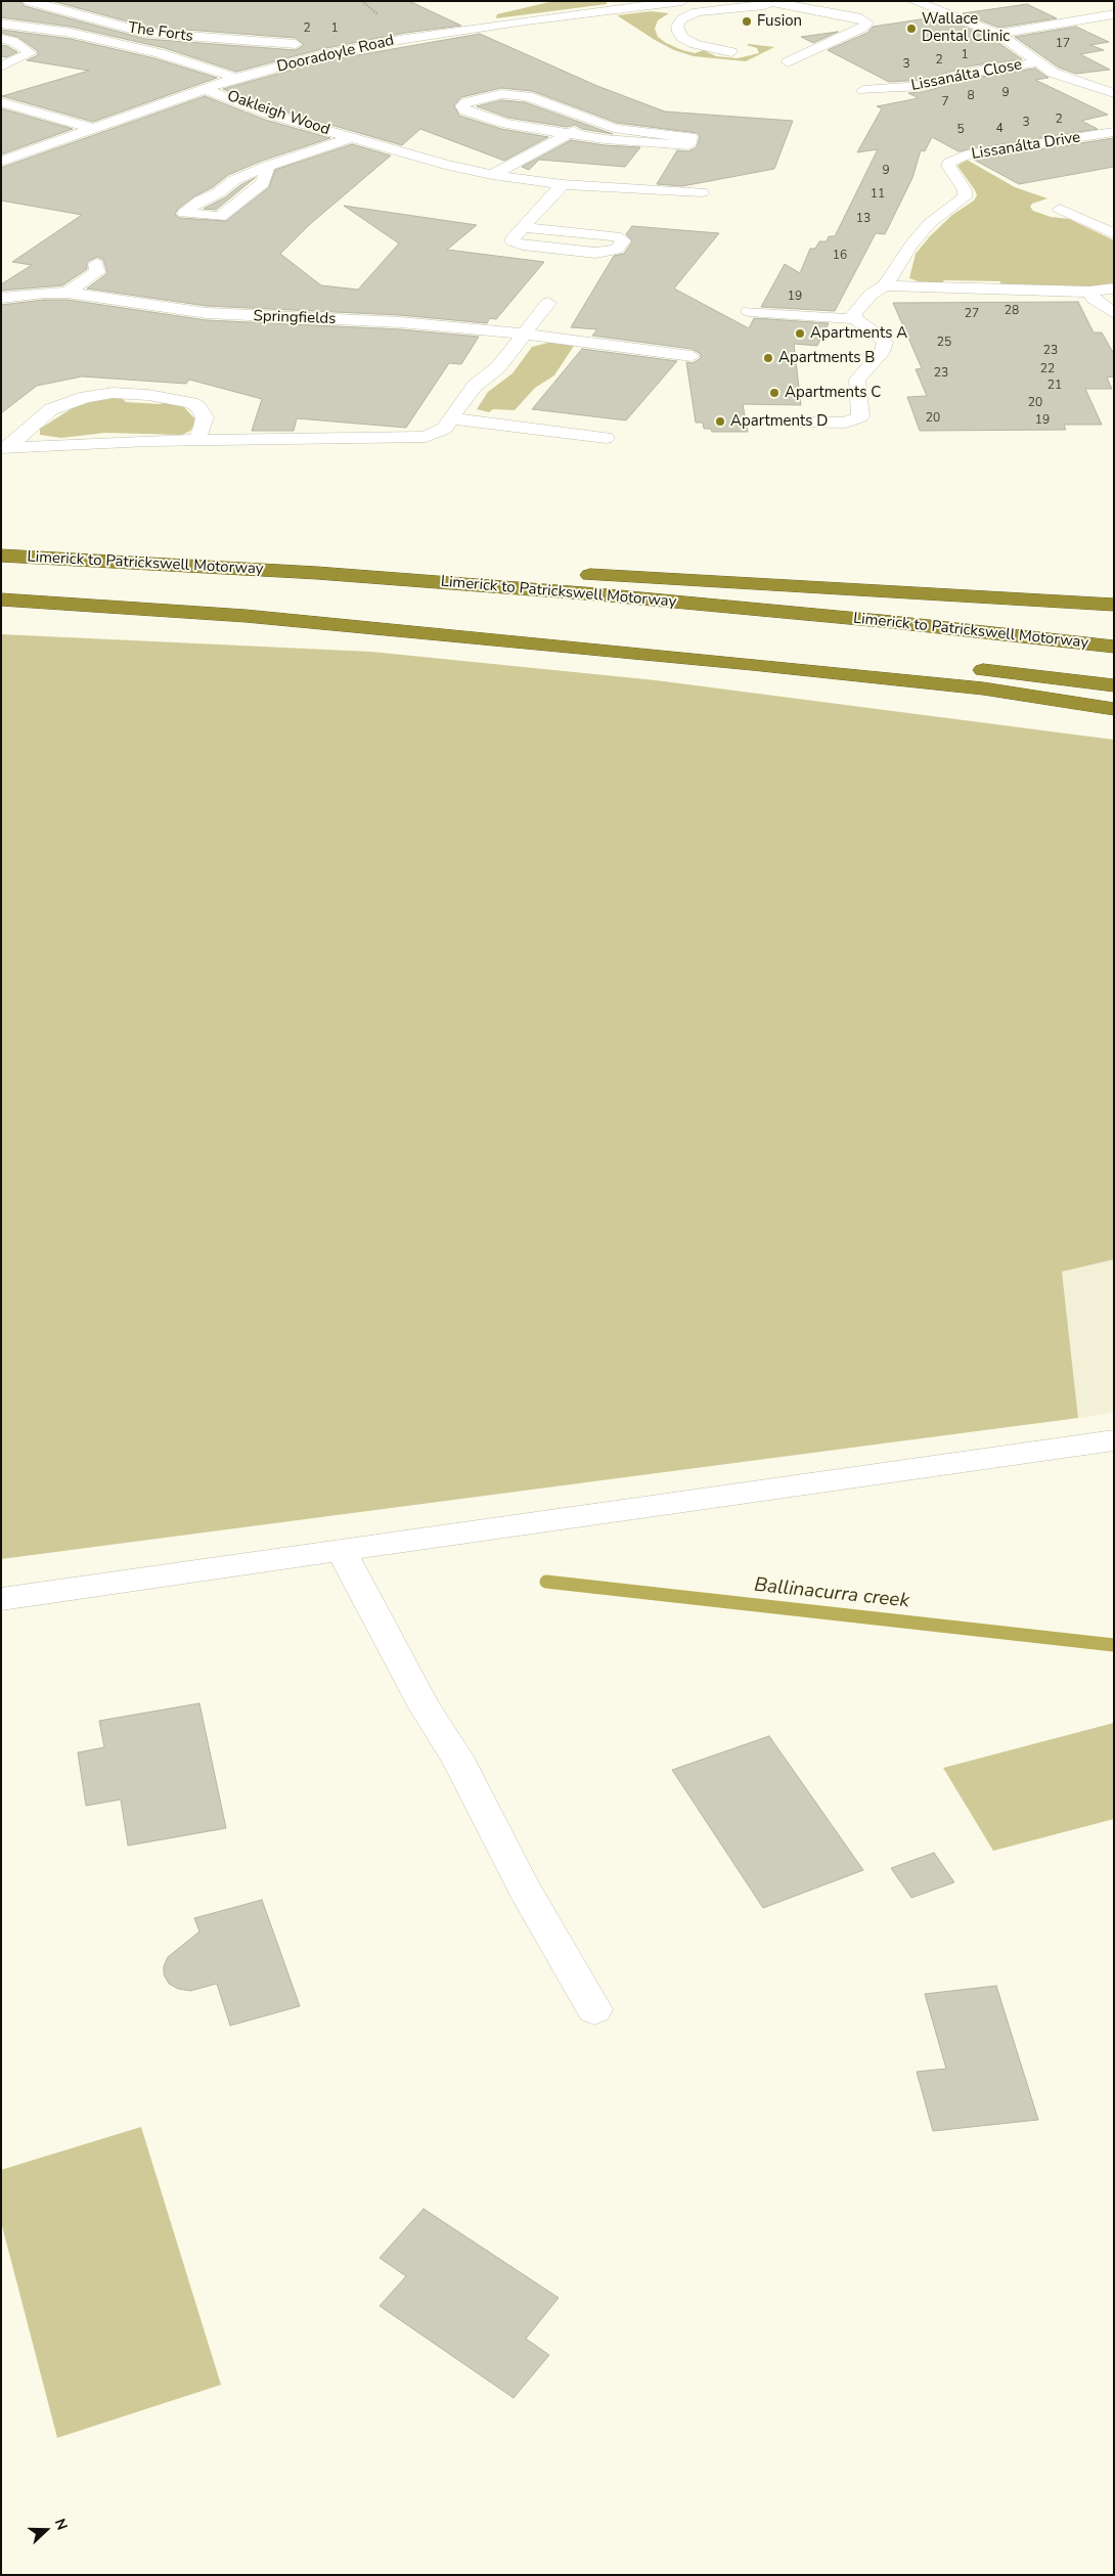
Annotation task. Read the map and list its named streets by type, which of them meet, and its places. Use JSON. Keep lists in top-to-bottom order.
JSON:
{
  "streets": {
    "highway": ["Limerick to Patrickswell Motorway"],
    "street": [
      "The Forts",
      "Dooradoyle Road",
      "Lissanálta Close",
      "Oakleigh Wood",
      "Lissanálta Drive",
      "Springfields"
    ]
  },
  "crossings": [
    ["Dooradoyle Road", "Oakleigh Wood"]
  ],
  "water": ["Ballinacurra creek"],
  "places": [
    "Fusion",
    "Wallace Dental Clinic",
    "Apartments A",
    "Apartments B",
    "Apartments C",
    "Apartments D"
  ],
  "house_numbers": [
    "2",
    "1",
    "17",
    "1",
    "2",
    "3",
    "9",
    "8",
    "7",
    "2",
    "3",
    "4",
    "5",
    "9",
    "11",
    "13",
    "16",
    "19",
    "28",
    "27",
    "25",
    "23",
    "22",
    "23",
    "21",
    "20",
    "20",
    "19"
  ],
  "north": "right"
}
